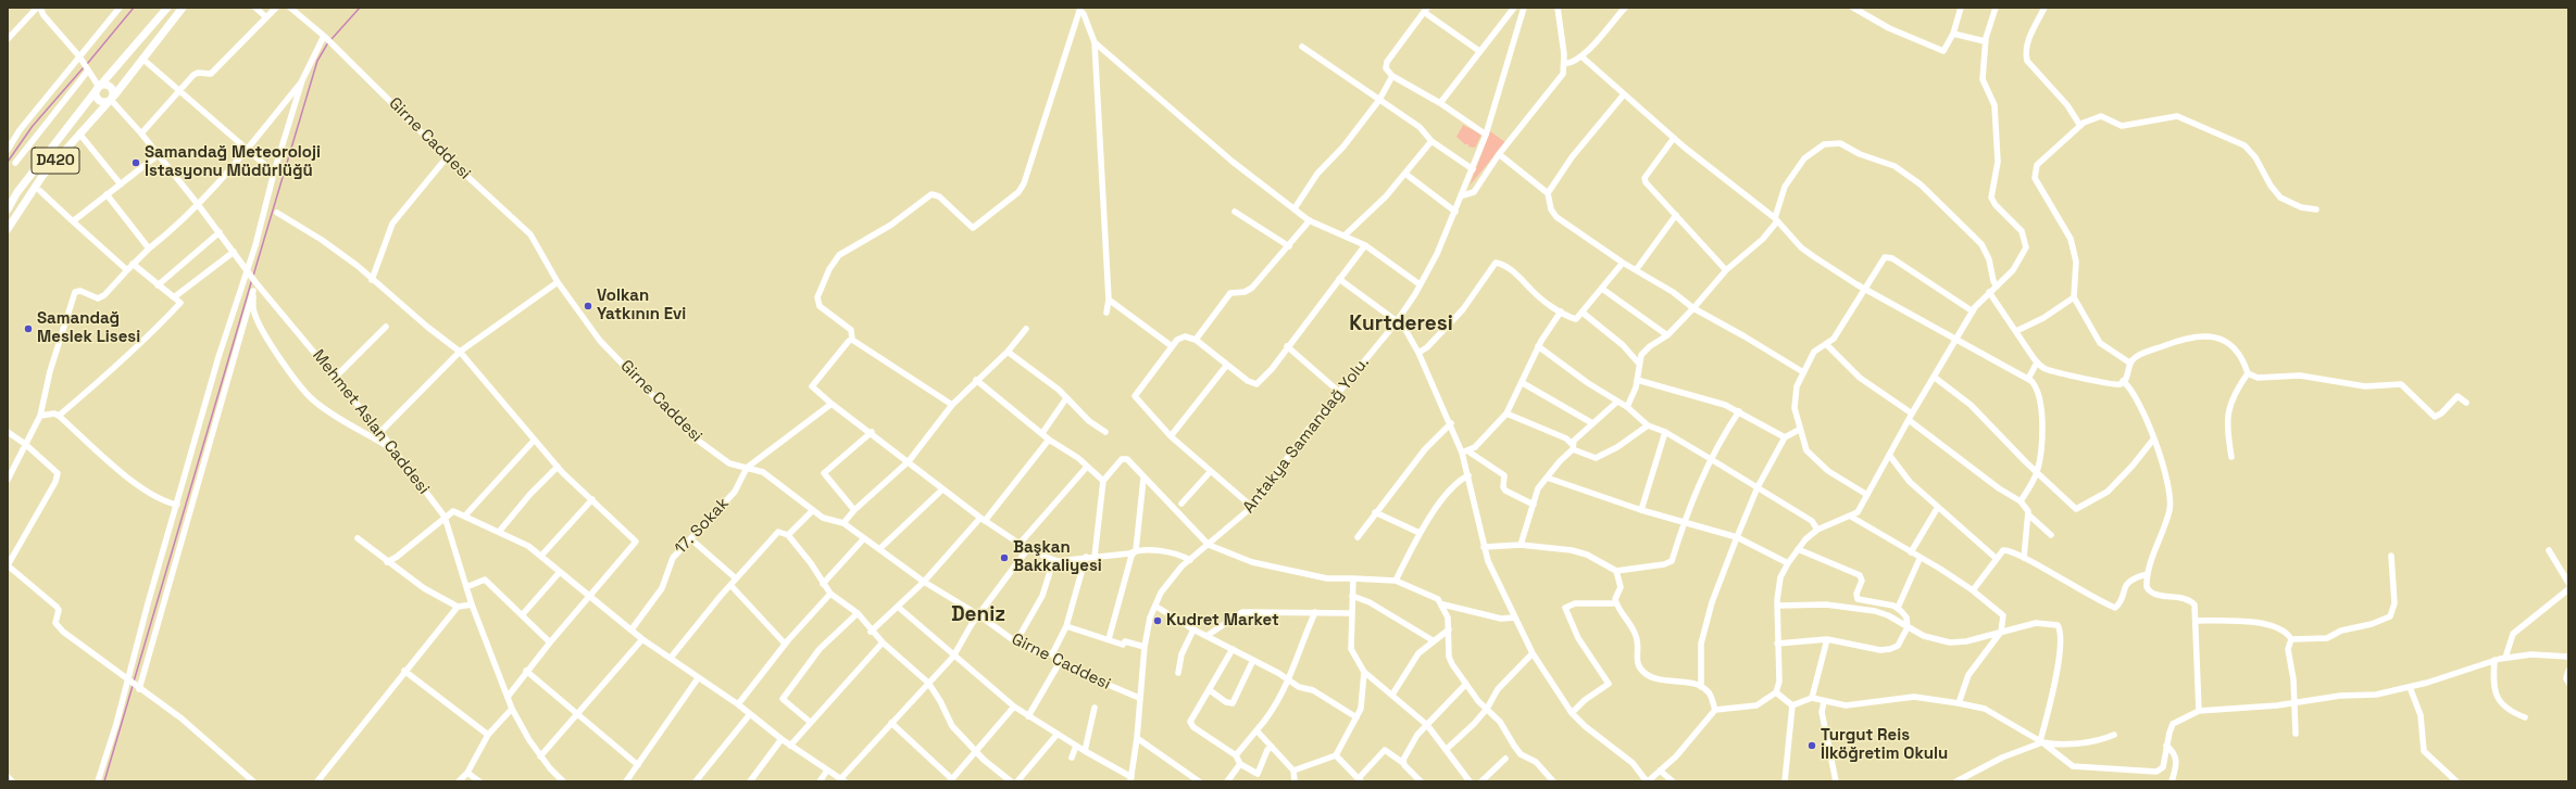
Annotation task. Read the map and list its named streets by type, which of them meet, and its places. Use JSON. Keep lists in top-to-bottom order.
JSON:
{
  "streets": {
    "main road": ["D420"],
    "street": [
      "Girne Caddesi",
      "Mehmet Aslan Caddesi",
      "Antakya Samandağ Yolu.",
      "17. Sokak"
    ]
  },
  "crossings": [
    ["Girne Caddesi", "Antakya Samandağ Yolu."],
    ["Girne Caddesi", "17. Sokak"],
    ["D420", "Mehmet Aslan Caddesi"]
  ],
  "districts": ["Kurtderesi", "Deniz"],
  "places": [
    "Samandağ Meteoroloji İstasyonu Müdürlüğü",
    "Volkan Yatkının Evi",
    "Samandağ Meslek Lisesi",
    "Başkan Bakkaliyesi",
    "Kudret Market",
    "Turgut Reis İlköğretim Okulu"
  ]
}
